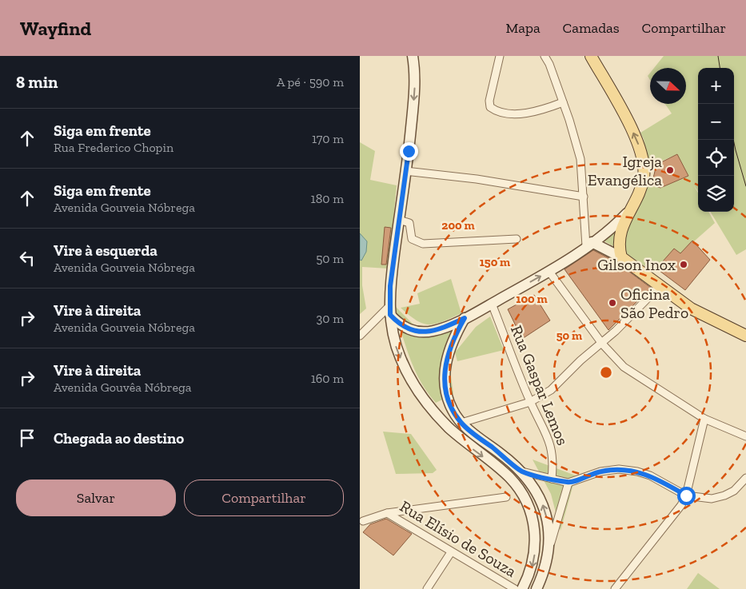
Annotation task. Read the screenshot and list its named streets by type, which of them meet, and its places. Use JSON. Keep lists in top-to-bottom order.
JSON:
{
  "streets": {
    "street": ["Rua Gaspar Lemos", "Rua Elísio de Souza"]
  },
  "places": ["Igreja Evangélica", "Gilson Inox", "Oficina São Pedro"],
  "north": "right",
  "page": {
    "header": "Wayfind",
    "nav": ["Mapa", "Camadas", "Compartilhar"],
    "heading": ["8 min", "A pé · 590 m"],
    "map_buttons": ["+", "−"],
    "list": [
      ["Siga em frente", "Rua Frederico Chopin", "170 m"],
      ["Siga em frente", "Avenida Gouveia Nóbrega", "180 m"],
      ["Vire à esquerda", "Avenida Gouveia Nóbrega", "50 m"],
      ["Vire à direita", "Avenida Gouveia Nóbrega", "30 m"],
      ["Vire à direita", "Avenida Gouvêa Nóbrega", "160 m"],
      "Chegada ao destino"
    ],
    "buttons": ["Salvar", "Compartilhar"]
  },
  "rings": [
    "200 m",
    "150 m",
    "100 m",
    "50 m"
  ]
}
